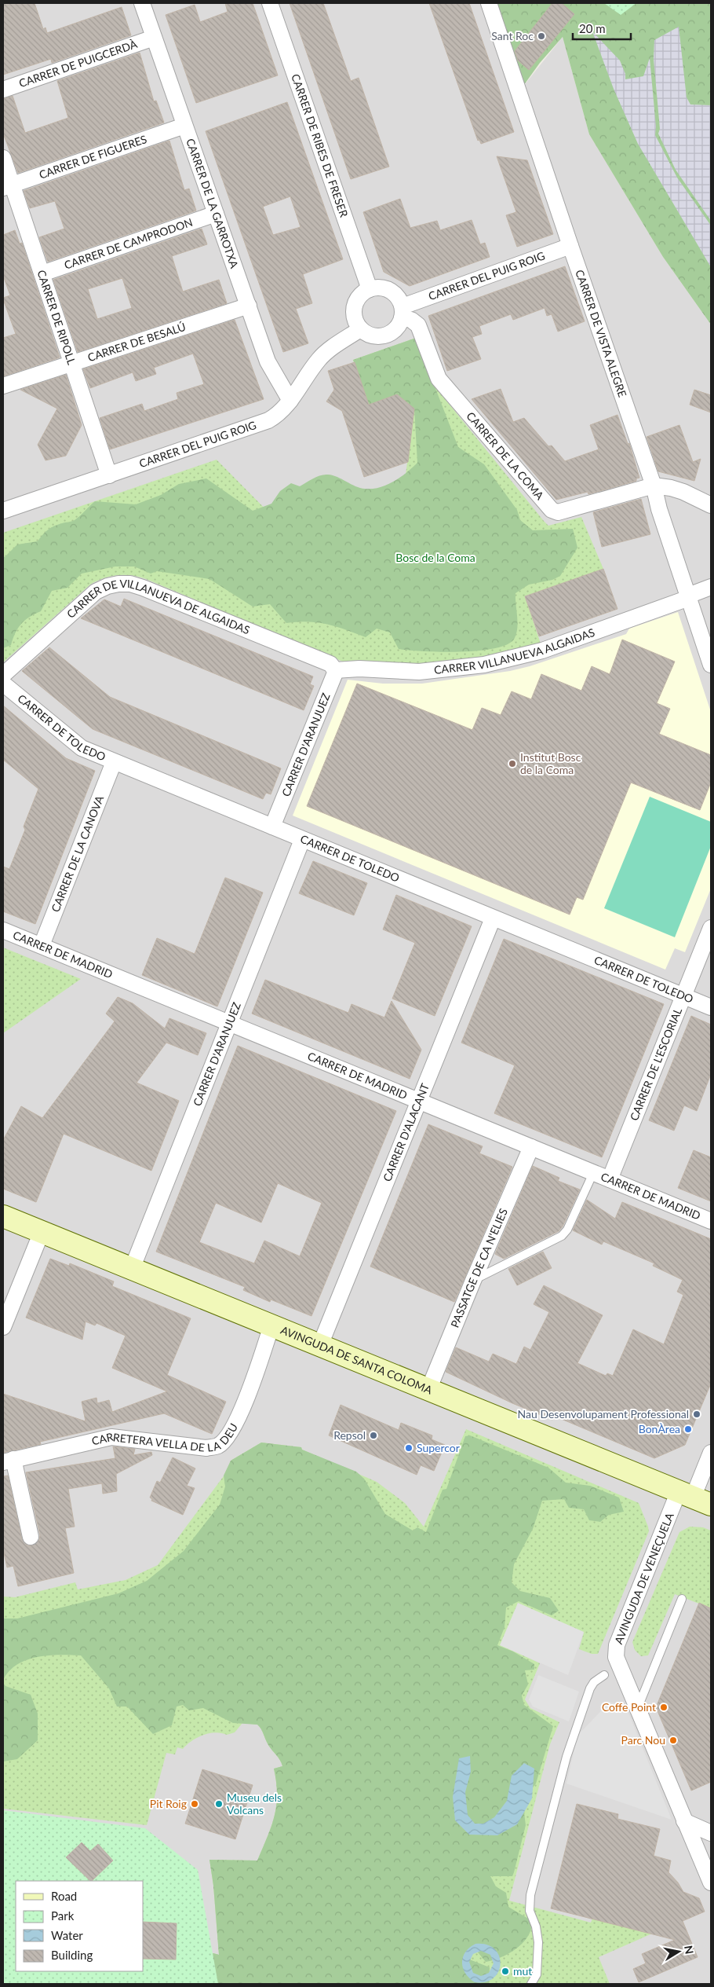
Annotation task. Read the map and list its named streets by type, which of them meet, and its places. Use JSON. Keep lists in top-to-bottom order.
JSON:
{
  "streets": {
    "main road": ["AVINGUDA DE SANTA COLOMA"],
    "street": [
      "CARRER DE PUIGCERDÀ",
      "CARRER DE RIBES DE FRESER",
      "CARRER DE FIGUERES",
      "CARRER DE LA GARROTXA",
      "CARRER DE CAMPRODON",
      "CARRER DEL PUIG ROIG",
      "CARRER DE RIPOLL",
      "CARRER DE VISTA ALEGRE",
      "CARRER DE BESALÚ",
      "CARRER DE LA COMA",
      "CARRER DE VILLANUEVA DE ALGAIDAS",
      "CARRER VILLANUEVA ALGAIDAS",
      "CARRER DE TOLEDO",
      "CARRER D'ARANJUEZ",
      "CARRER DE LA CANOVA",
      "CARRER DE MADRID",
      "CARRER DE L'ESCORIAL",
      "CARRER D'ALACANT",
      "PASSATGE DE CA N'ELIES",
      "CARRETERA VELLA DE LA DEU",
      "AVINGUDA DE VENEÇUELA"
    ]
  },
  "crossings": [
    ["CARRER DE PUIGCERDÀ", "CARRER DE LA GARROTXA"],
    ["CARRER DE RIBES DE FRESER", "CARRER DEL PUIG ROIG"],
    ["CARRER DE RIBES DE FRESER", "CARRER DE LA COMA"],
    ["CARRER DE FIGUERES", "CARRER DE LA GARROTXA"],
    ["CARRER DE FIGUERES", "CARRER DE RIPOLL"],
    ["CARRER DE LA GARROTXA", "CARRER DE CAMPRODON"],
    ["CARRER DE LA GARROTXA", "CARRER DEL PUIG ROIG"],
    ["CARRER DE LA GARROTXA", "CARRER DE BESALÚ"],
    ["CARRER DE CAMPRODON", "CARRER DE RIPOLL"],
    ["CARRER DEL PUIG ROIG", "CARRER DE RIPOLL"],
    ["CARRER DEL PUIG ROIG", "CARRER DE VISTA ALEGRE"],
    ["CARRER DEL PUIG ROIG", "CARRER DE LA COMA"],
    ["CARRER DE RIPOLL", "CARRER DE BESALÚ"],
    ["CARRER DE VISTA ALEGRE", "CARRER DE LA COMA"],
    ["CARRER DE VISTA ALEGRE", "CARRER VILLANUEVA ALGAIDAS"],
    ["CARRER DE VILLANUEVA DE ALGAIDAS", "CARRER VILLANUEVA ALGAIDAS"],
    ["CARRER DE VILLANUEVA DE ALGAIDAS", "CARRER D'ARANJUEZ"],
    ["CARRER VILLANUEVA ALGAIDAS", "CARRER D'ARANJUEZ"],
    ["CARRER DE TOLEDO", "CARRER D'ARANJUEZ"],
    ["CARRER DE TOLEDO", "CARRER DE LA CANOVA"],
    ["CARRER DE TOLEDO", "CARRER DE L'ESCORIAL"],
    ["CARRER DE TOLEDO", "CARRER D'ALACANT"],
    ["CARRER D'ARANJUEZ", "CARRER DE MADRID"],
    ["CARRER D'ARANJUEZ", "AVINGUDA DE SANTA COLOMA"],
    ["CARRER DE LA CANOVA", "CARRER DE MADRID"],
    ["CARRER DE MADRID", "CARRER DE L'ESCORIAL"],
    ["CARRER DE MADRID", "CARRER D'ALACANT"],
    ["CARRER DE MADRID", "PASSATGE DE CA N'ELIES"],
    ["CARRER D'ALACANT", "AVINGUDA DE SANTA COLOMA"],
    ["PASSATGE DE CA N'ELIES", "AVINGUDA DE SANTA COLOMA"],
    ["AVINGUDA DE SANTA COLOMA", "CARRETERA VELLA DE LA DEU"],
    ["AVINGUDA DE SANTA COLOMA", "AVINGUDA DE VENEÇUELA"]
  ],
  "parks": ["Bosc de la Coma"],
  "places": [
    "Sant Roc",
    "Institut Bosc de la Coma",
    "Nau Desenvolupament Professional",
    "BonÀrea",
    "Repsol",
    "Supercor",
    "Coffe Point",
    "Parc Nou",
    "Pit Roig",
    "Museu dels Volcans",
    "mut"
  ],
  "legend": [
    "Road",
    "Park",
    "Water",
    "Building"
  ],
  "scale_bar": "20 m",
  "north": "right"
}
